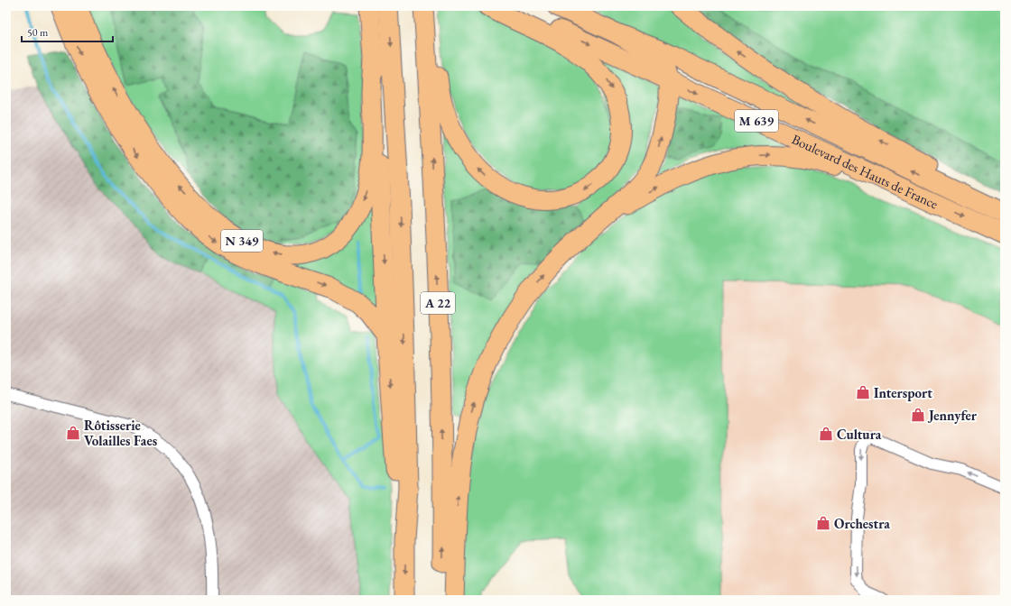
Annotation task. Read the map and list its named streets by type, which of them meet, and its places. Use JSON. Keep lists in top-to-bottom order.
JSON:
{
  "streets": {
    "highway": [
      "M 639",
      "Boulevard des Hauts de France",
      "N 349",
      "A 22"
    ]
  },
  "places": {
    "shop": [
      "Intersport",
      "Jennyfer",
      "Rôtisserie Volailles Faes",
      "Cultura",
      "Orchestra"
    ]
  },
  "scale_bar": "50 m"
}
